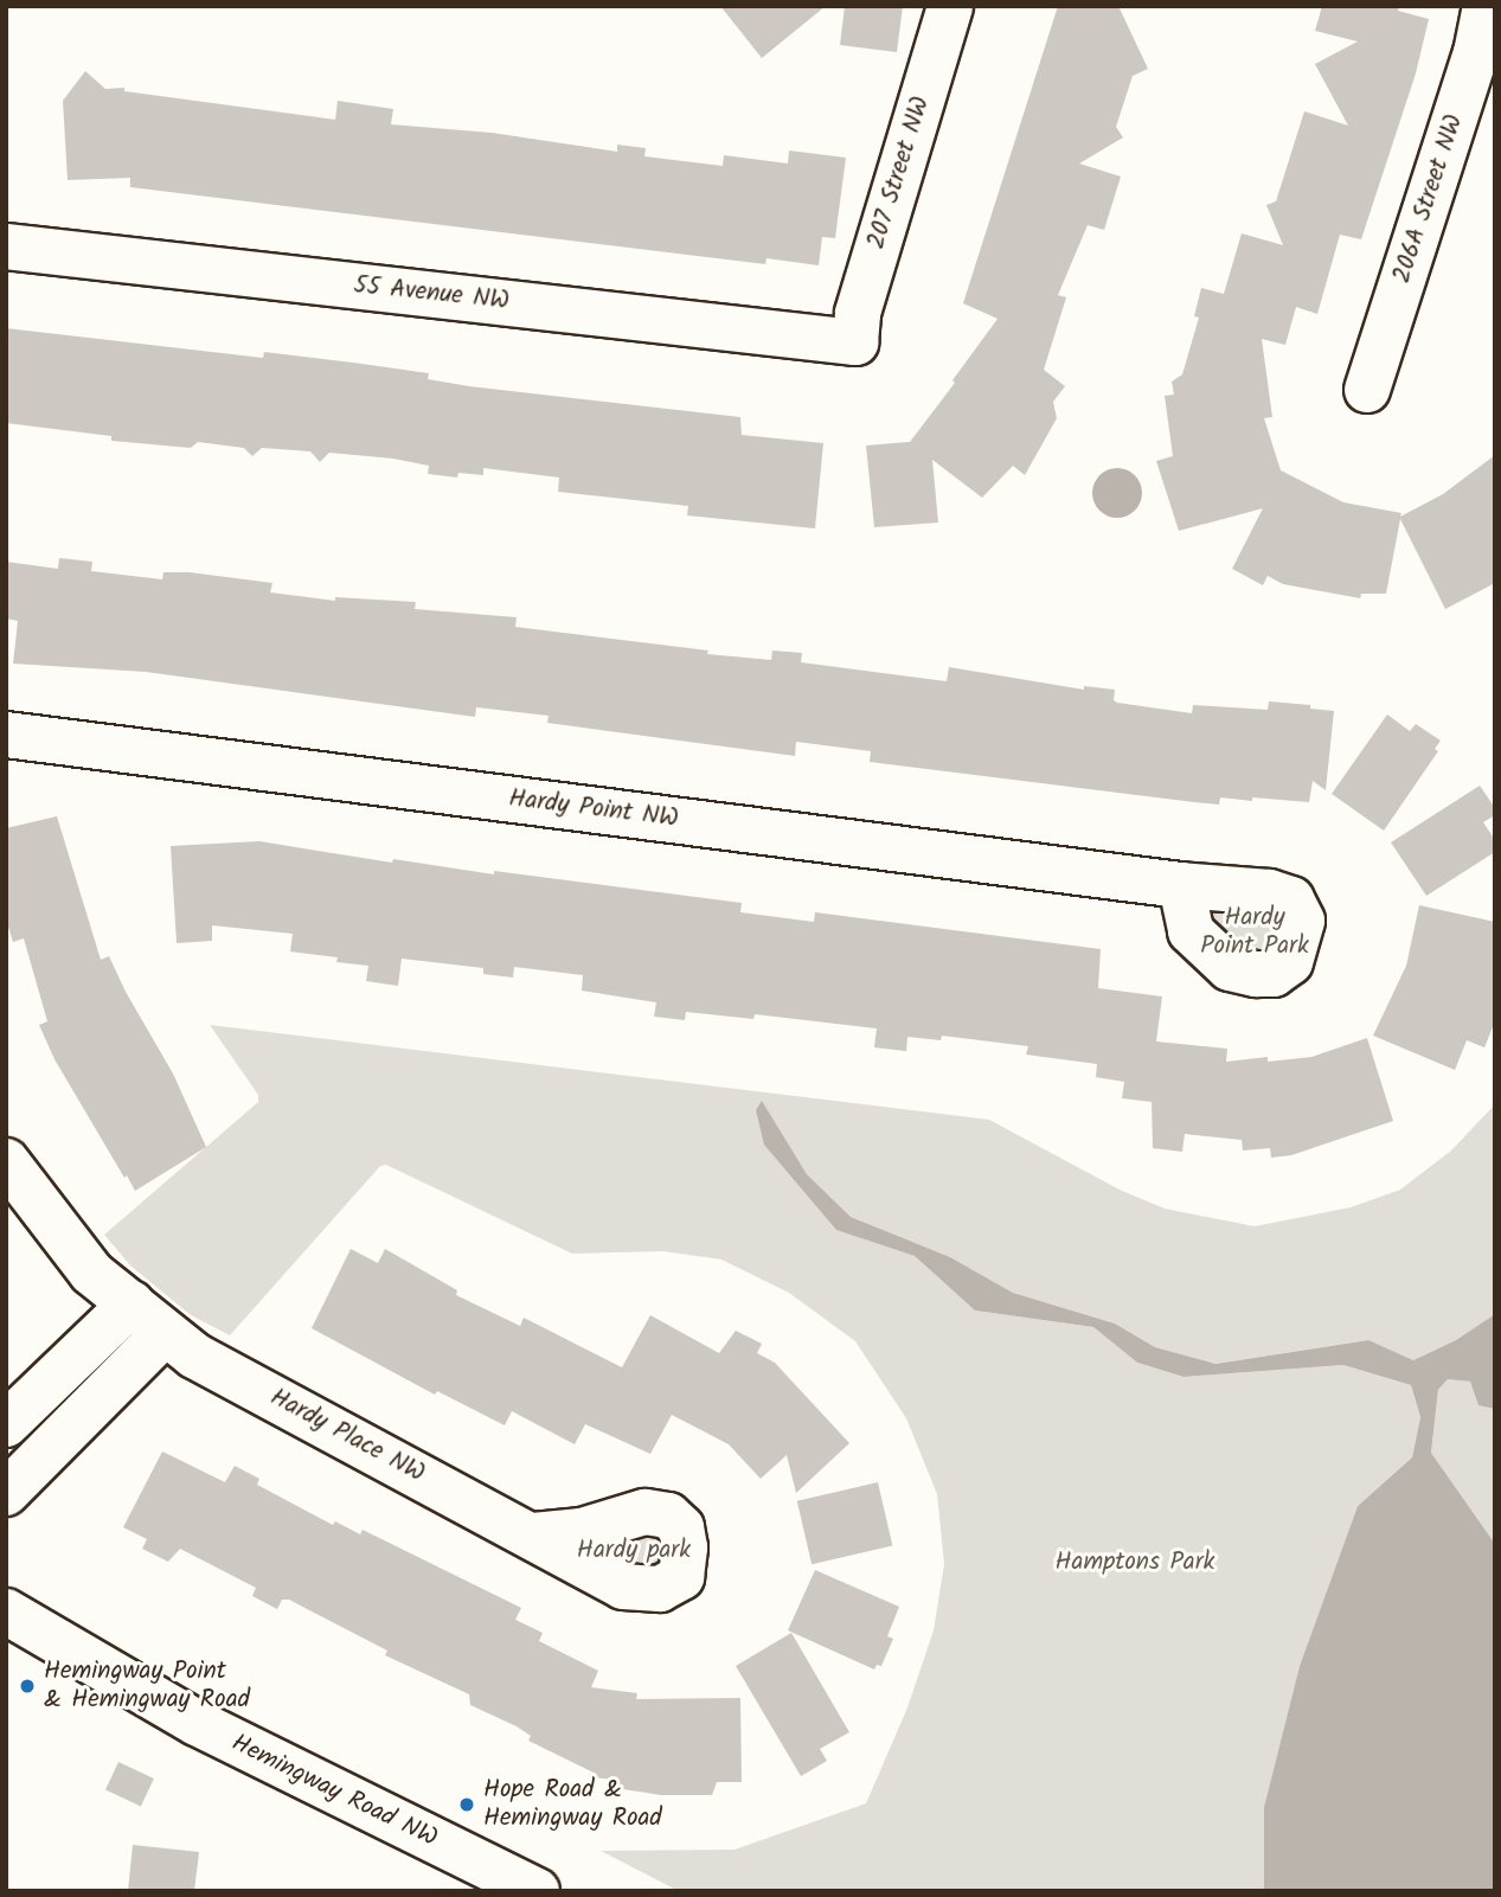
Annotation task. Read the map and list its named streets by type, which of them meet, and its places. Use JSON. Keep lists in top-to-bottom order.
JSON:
{
  "streets": {
    "street": [
      "207 Street NW",
      "206A Street NW",
      "55 Avenue NW",
      "Hardy Point NW",
      "Hardy Place NW",
      "Hemingway Road NW"
    ]
  },
  "crossings": [
    ["207 Street NW", "55 Avenue NW"]
  ],
  "parks": ["Hardy Point Park", "Hardy park", "Hamptons Park"],
  "places": ["Hemingway Point & Hemingway Road", "Hope Road & Hemingway Road"]
}
